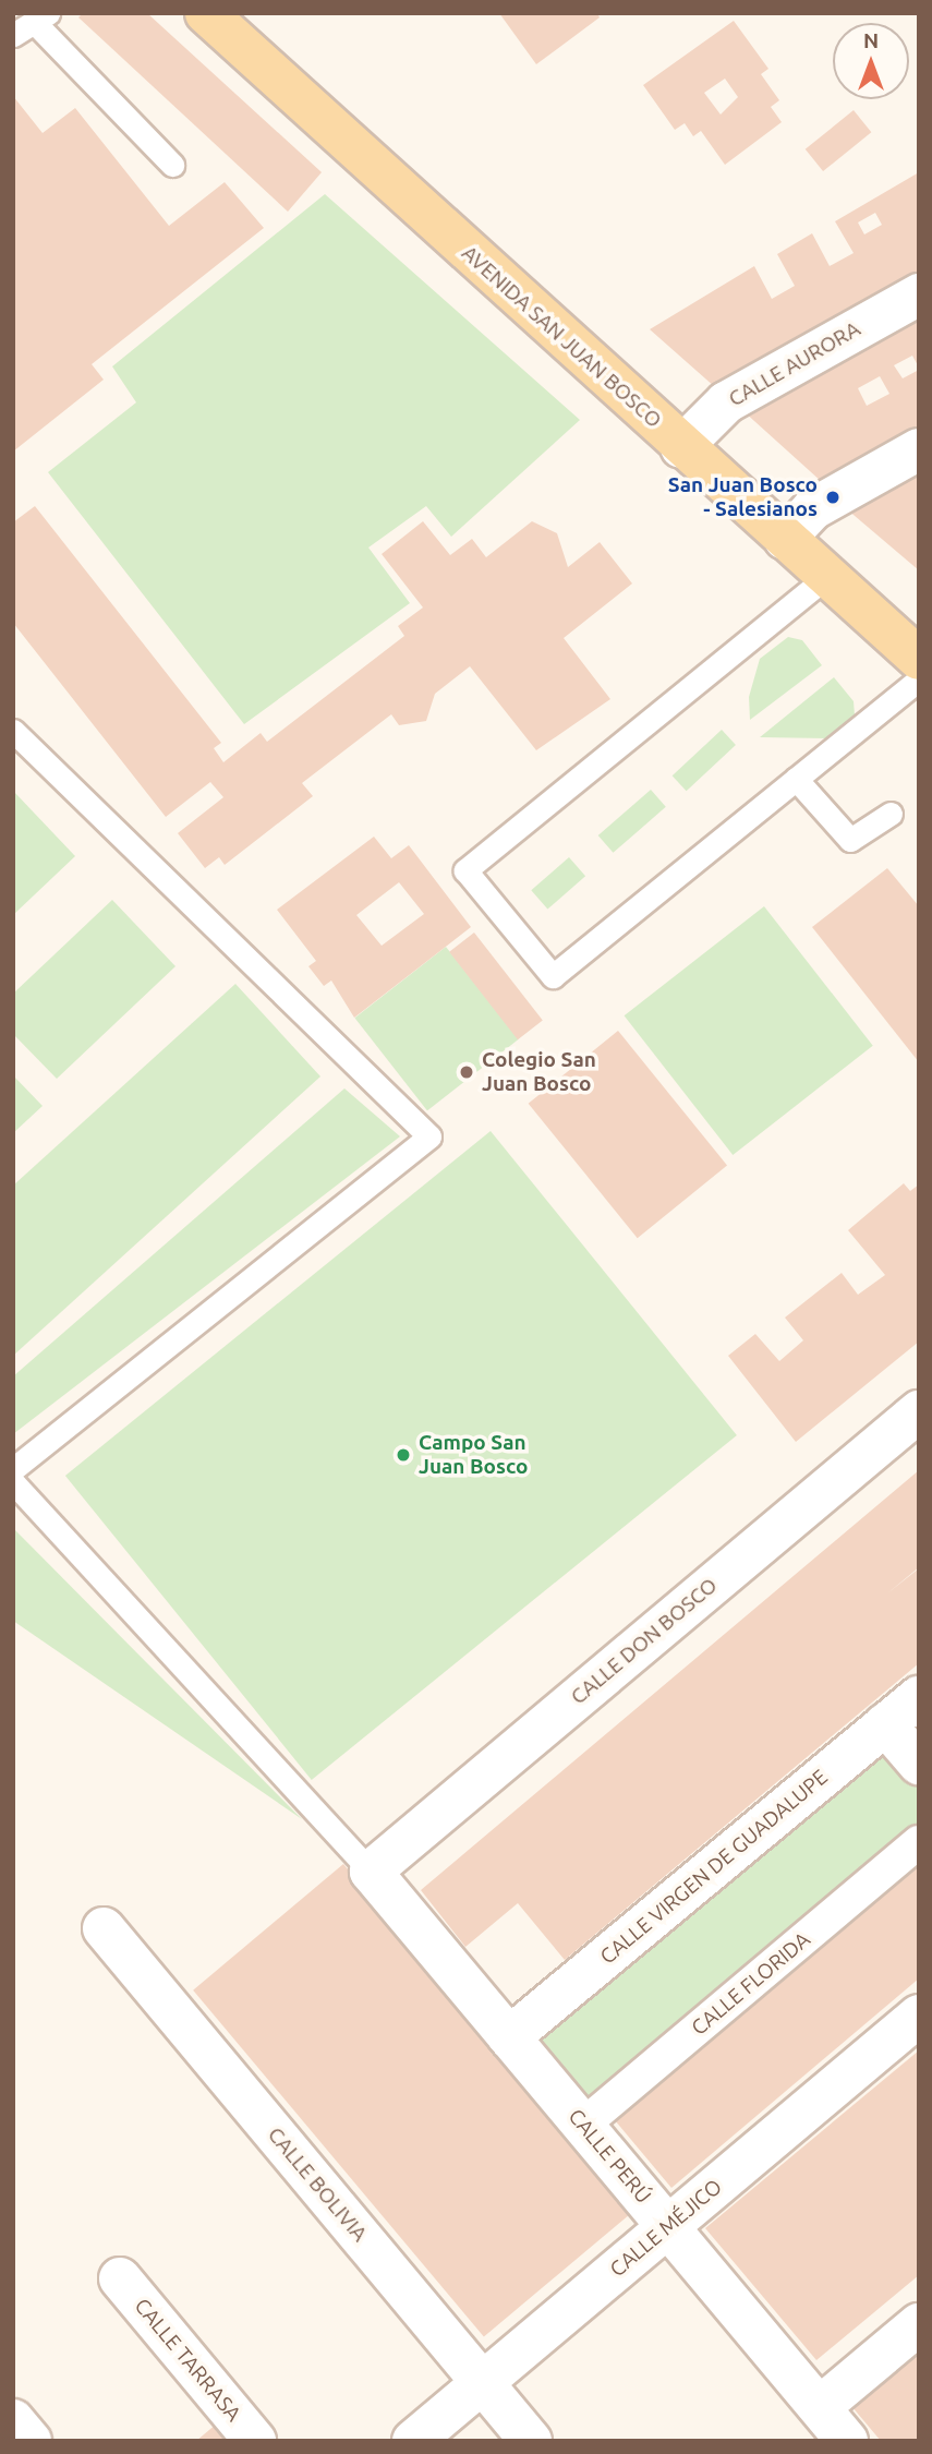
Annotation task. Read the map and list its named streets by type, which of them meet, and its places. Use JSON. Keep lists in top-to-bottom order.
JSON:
{
  "streets": {
    "main road": ["AVENIDA SAN JUAN BOSCO"],
    "street": [
      "CALLE AURORA",
      "CALLE DON BOSCO",
      "CALLE VIRGEN DE GUADALUPE",
      "CALLE FLORIDA",
      "CALLE PERÚ",
      "CALLE BOLIVIA",
      "CALLE MÉJICO",
      "CALLE TARRASA"
    ]
  },
  "crossings": [
    ["AVENIDA SAN JUAN BOSCO", "CALLE AURORA"],
    ["CALLE DON BOSCO", "CALLE PERÚ"],
    ["CALLE VIRGEN DE GUADALUPE", "CALLE PERÚ"],
    ["CALLE FLORIDA", "CALLE PERÚ"],
    ["CALLE PERÚ", "CALLE MÉJICO"],
    ["CALLE BOLIVIA", "CALLE MÉJICO"]
  ],
  "places": ["San Juan Bosco - Salesianos", "Colegio San Juan Bosco", "Campo San Juan Bosco"],
  "north": "top"
}
